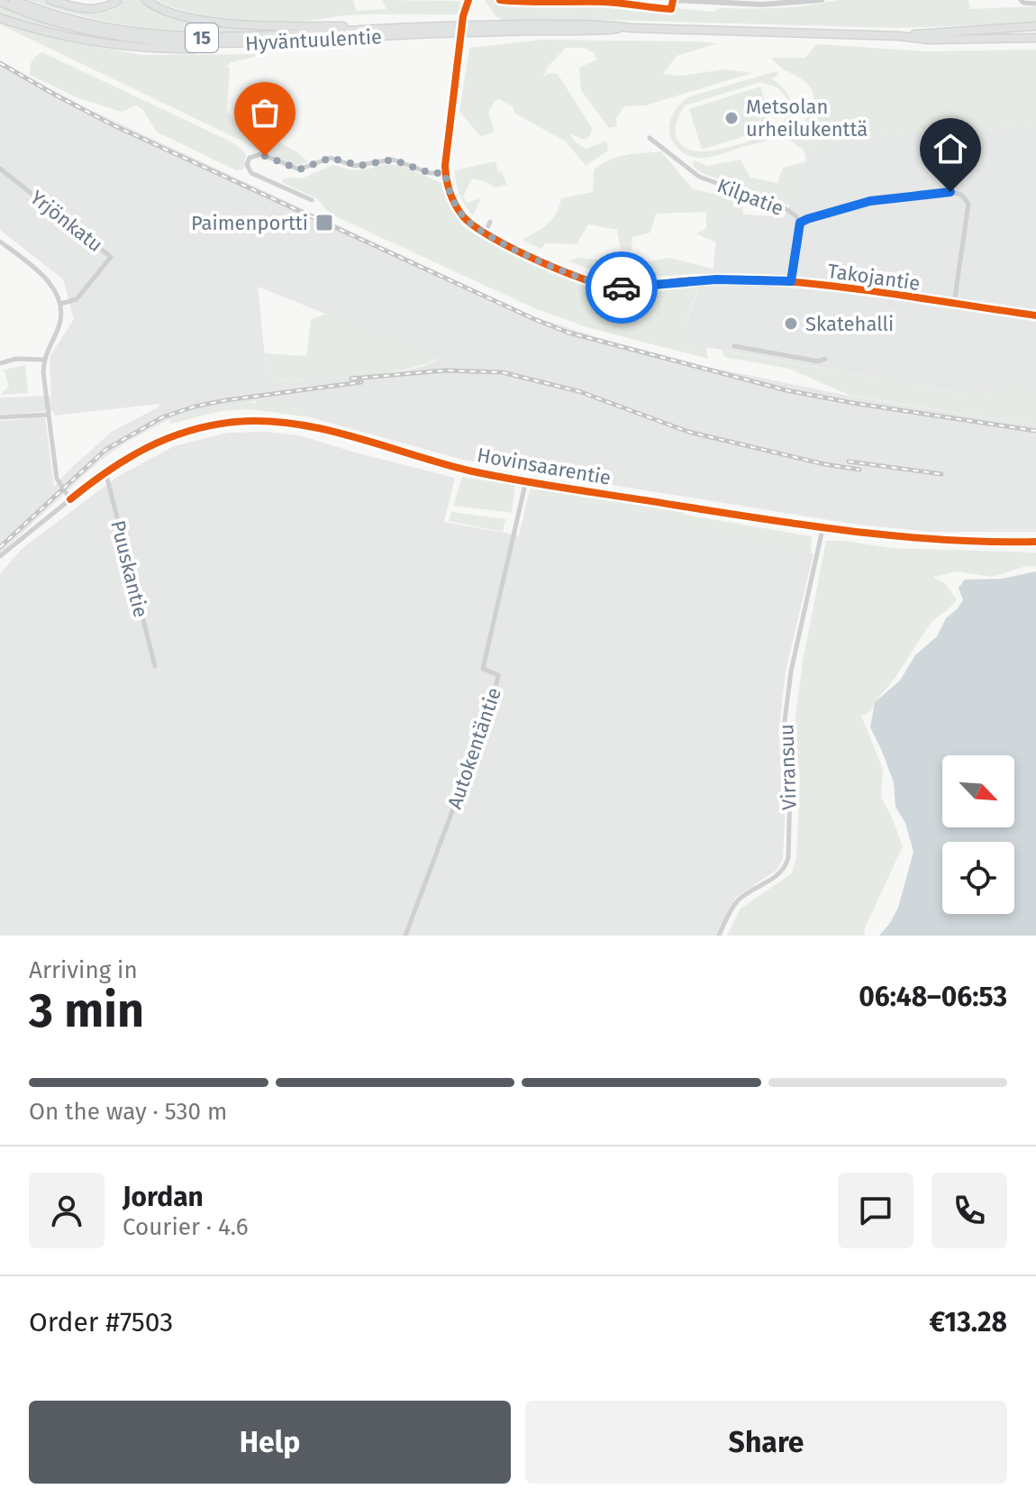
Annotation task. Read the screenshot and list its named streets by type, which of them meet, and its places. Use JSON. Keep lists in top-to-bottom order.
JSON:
{
  "streets": {
    "highway": ["15", "Hyväntuulentie"],
    "street": [
      "Kilpatie",
      "Yrjönkatu",
      "Takojantie",
      "Hovinsaarentie",
      "Puuskantie",
      "Autokentäntie",
      "Virransuu"
    ]
  },
  "crossings": [
    ["Kilpatie", "Takojantie"],
    ["Hovinsaarentie", "Puuskantie"],
    ["Hovinsaarentie", "Autokentäntie"],
    ["Hovinsaarentie", "Virransuu"]
  ],
  "places": {
    "other": ["Metsolan urheilukenttä", "Skatehalli"],
    "transit": ["Paimenportti"]
  },
  "north": "bottom right",
  "page": {
    "heading": ["3 min", "Arriving in", "06:48–06:53"],
    "panel": [
      "Jordan",
      "Courier · 4.6",
      "Order #7503",
      "€13.28"
    ],
    "bar": "On the way · 530 m",
    "buttons": ["Help", "Share"]
  }
}
